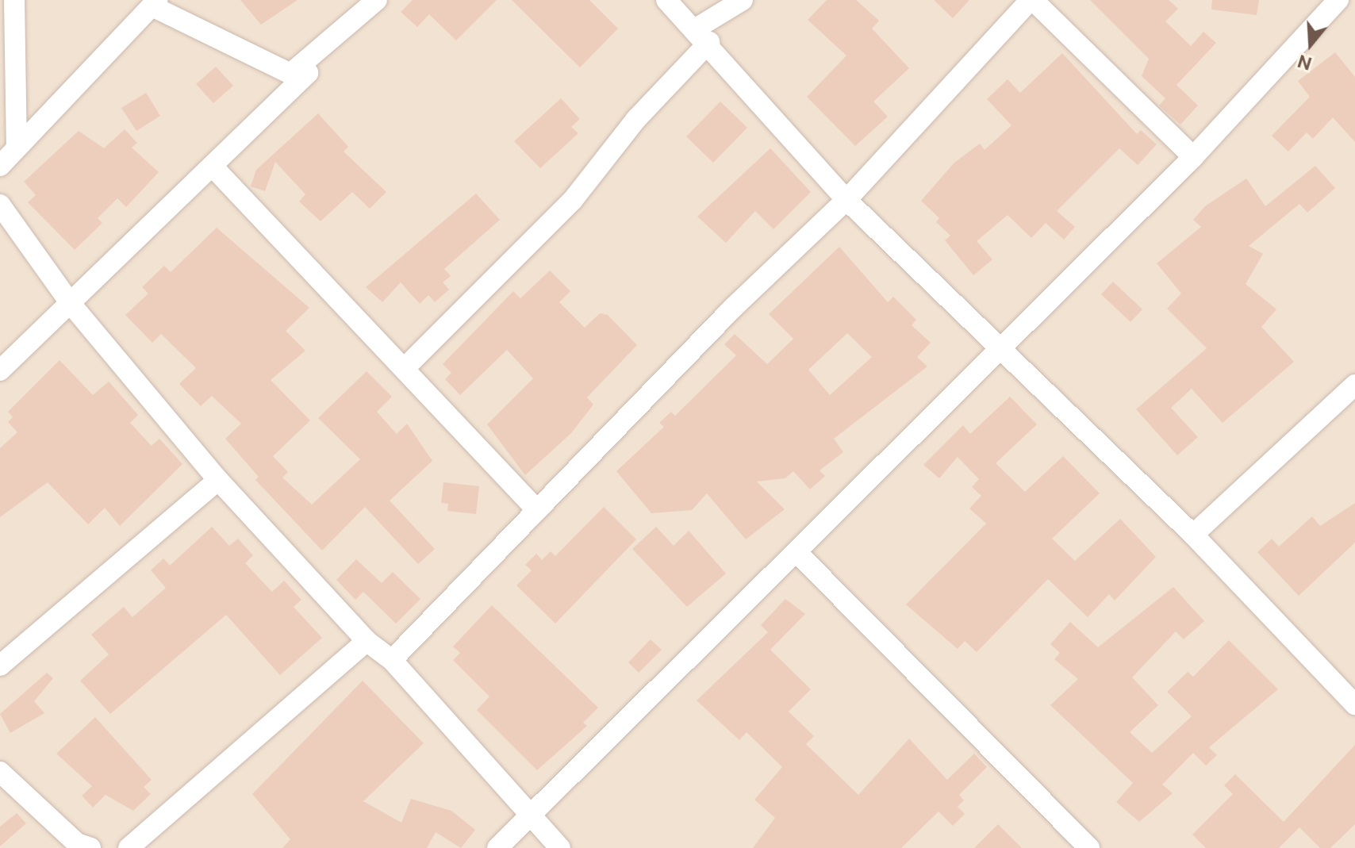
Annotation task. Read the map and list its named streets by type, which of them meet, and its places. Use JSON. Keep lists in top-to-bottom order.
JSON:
{
  "north": "bottom"
}
